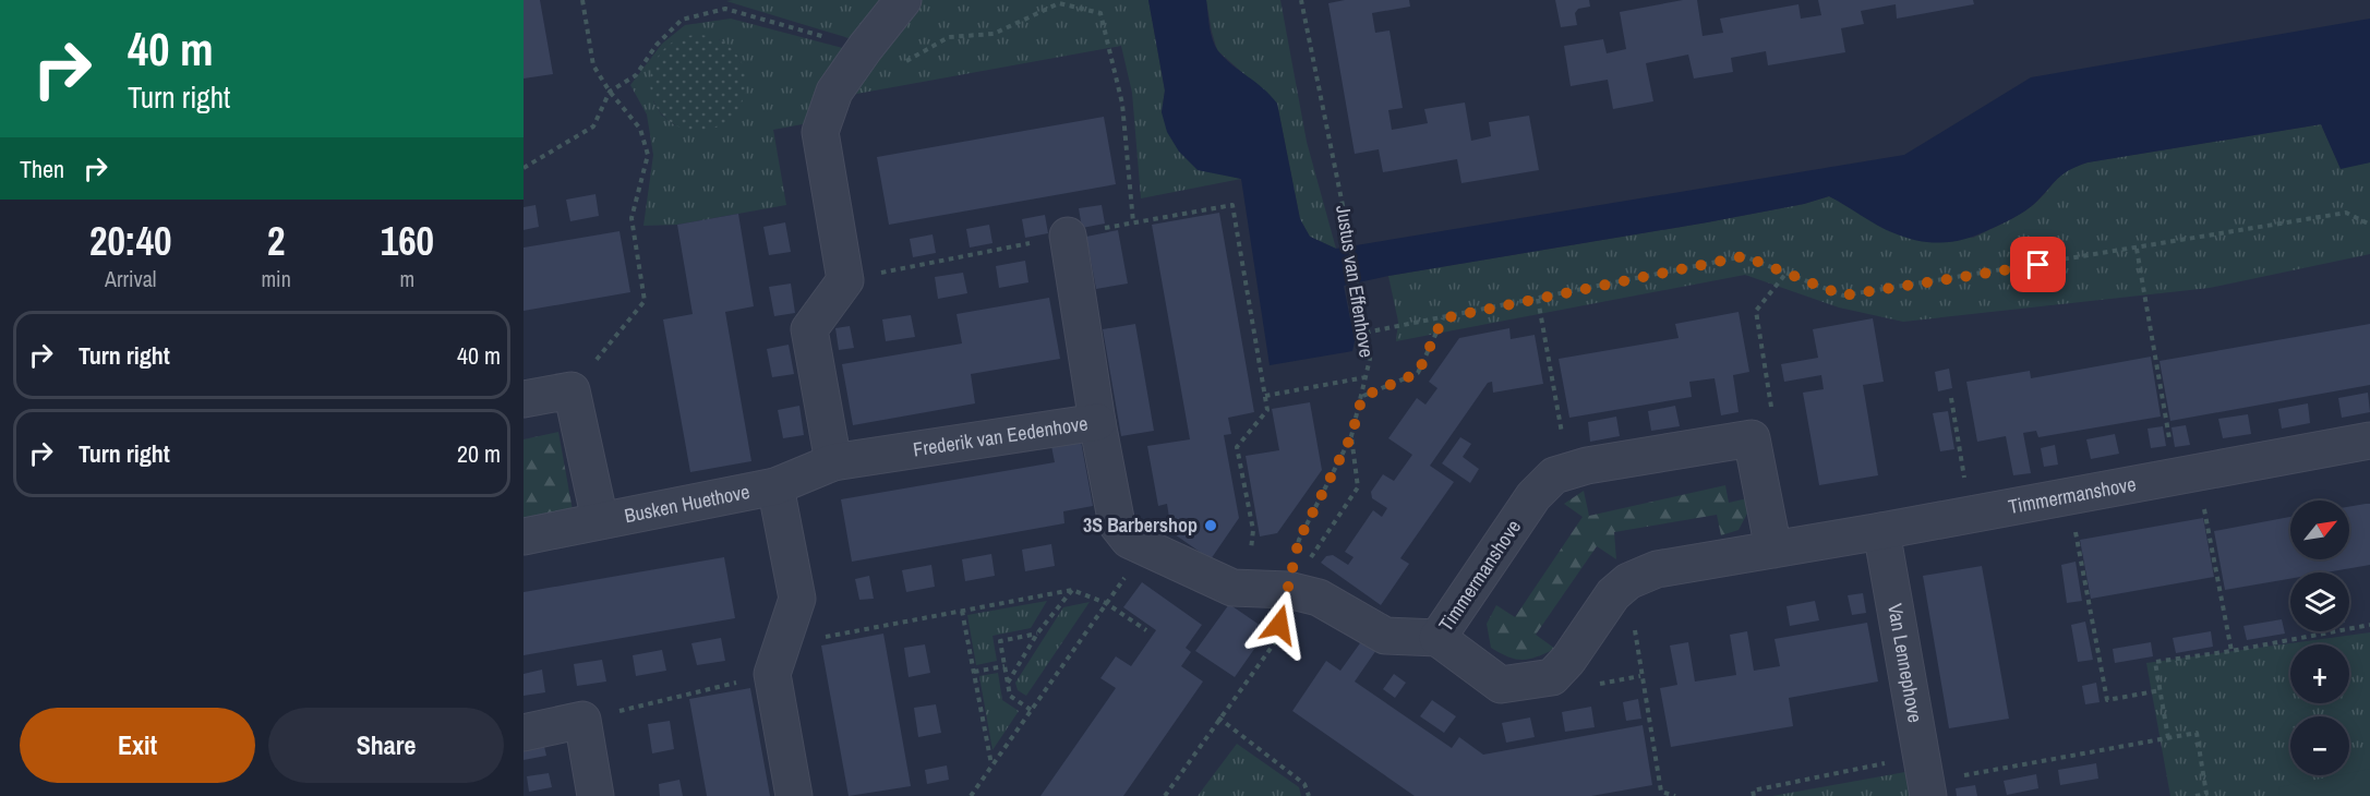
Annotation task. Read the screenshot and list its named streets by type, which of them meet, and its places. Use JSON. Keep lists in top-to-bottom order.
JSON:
{
  "streets": {
    "street": [
      "Frederik van Eedenhove",
      "Timmermanshove",
      "Busken Huethove",
      "Van Lennephove"
    ],
    "path": ["Justus van Effenhove"]
  },
  "crossings": [
    ["Frederik van Eedenhove", "Busken Huethove"],
    ["Timmermanshove", "Van Lennephove"]
  ],
  "places": ["3S Barbershop"],
  "north": "top right",
  "page": {
    "turn": ["40 m", "Turn right"],
    "then": "Then",
    "eta": [
      "20:40",
      "Arrival",
      "2",
      "min",
      "160",
      "m"
    ],
    "list": [
      {
        "name": "Turn right",
        "value": "40 m"
      },
      {
        "name": "Turn right",
        "value": "20 m"
      }
    ],
    "map_buttons": ["+", "−"],
    "buttons": ["Exit", "Share"]
  }
}
